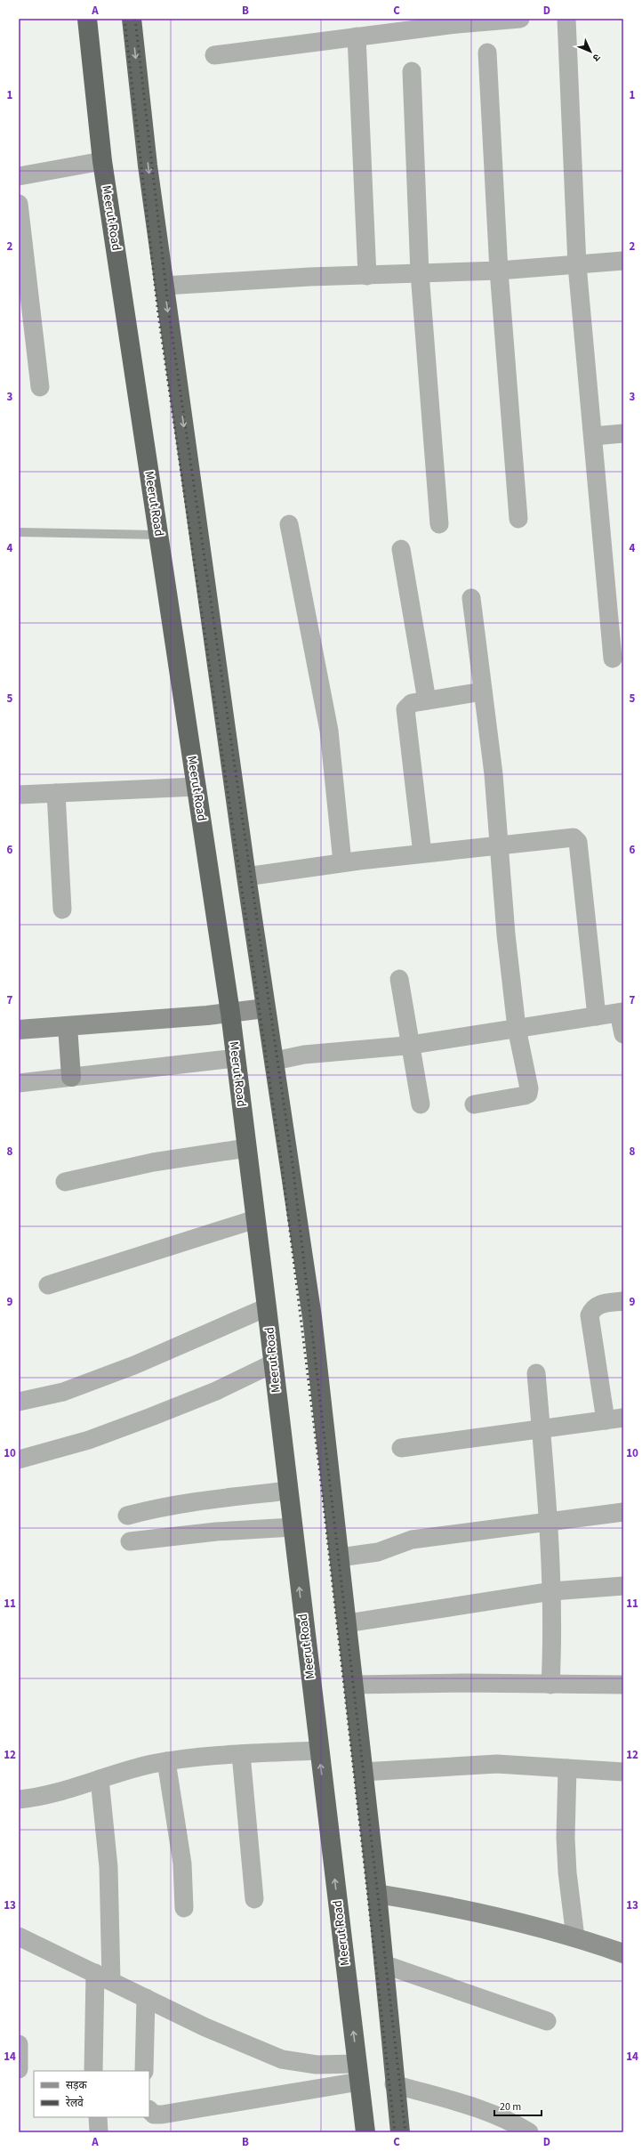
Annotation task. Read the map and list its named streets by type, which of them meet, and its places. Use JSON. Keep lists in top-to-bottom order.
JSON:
{
  "streets": {
    "highway": ["Meerut Road"]
  },
  "legend": ["सड़क", "रेलवे"],
  "scale_bar": "20 m",
  "north": "bottom right",
  "grid": {
    "columns": [
      "A",
      "B",
      "C",
      "D"
    ],
    "rows": [
      "1",
      "2",
      "3",
      "4",
      "5",
      "6",
      "7",
      "8",
      "9",
      "10",
      "11",
      "12",
      "13",
      "14"
    ]
  }
}
